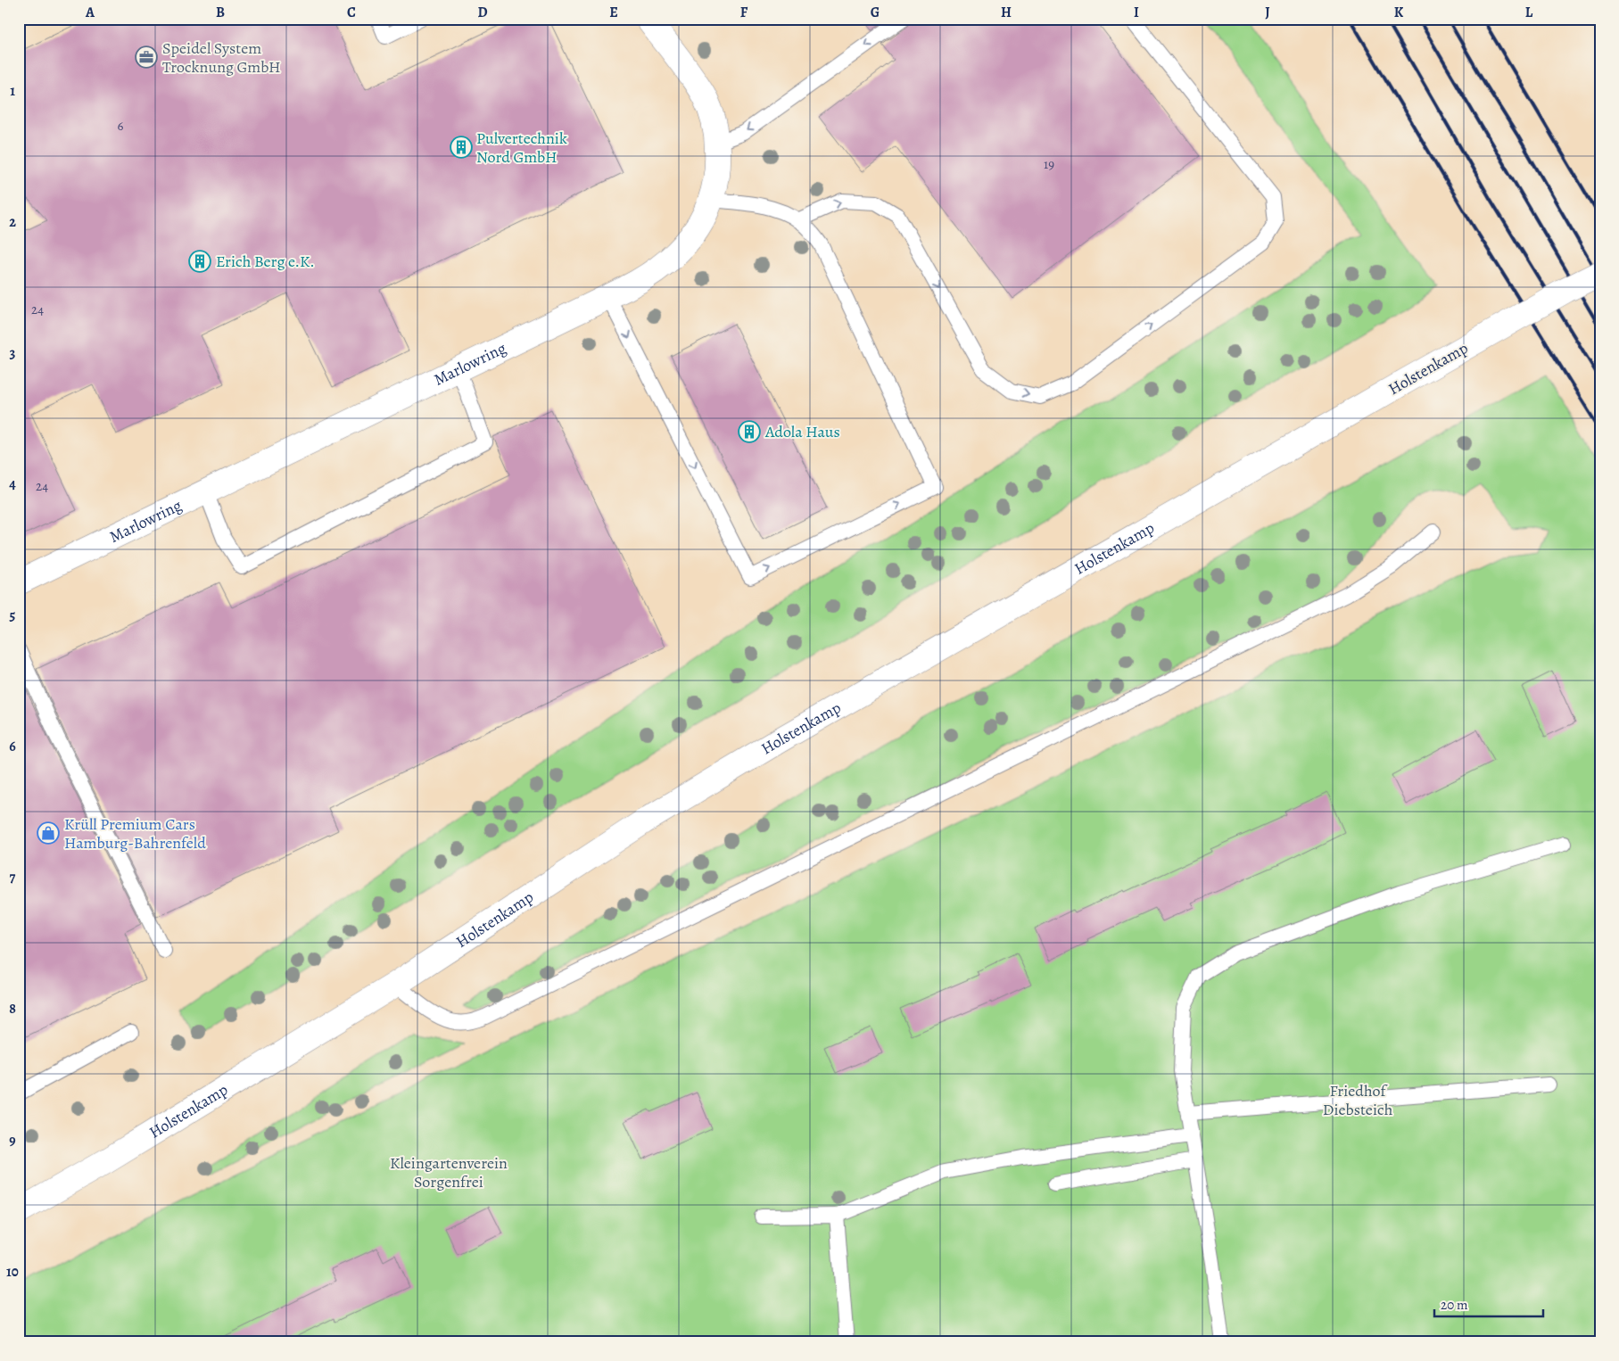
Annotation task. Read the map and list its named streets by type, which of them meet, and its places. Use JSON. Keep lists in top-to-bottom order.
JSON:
{
  "streets": {
    "main road": ["Marlowring", "Holstenkamp"]
  },
  "parks": ["Friedhof Diebsteich", "Kleingartenverein Sorgenfrei"],
  "places": {
    "office": ["Speidel System Trocknung GmbH"],
    "building": ["Pulvertechnik Nord GmbH", "Erich Berg e.K.", "Adola Haus"],
    "shop": ["Krüll Premium Cars Hamburg-Bahrenfeld"]
  },
  "house_numbers": [
    "6",
    "19",
    "24",
    "24"
  ],
  "scale_bar": "20 m",
  "grid": {
    "columns": [
      "A",
      "B",
      "C",
      "D",
      "E",
      "F",
      "G",
      "H",
      "I",
      "J",
      "K",
      "L"
    ],
    "rows": [
      "1",
      "2",
      "3",
      "4",
      "5",
      "6",
      "7",
      "8",
      "9",
      "10"
    ]
  }
}
